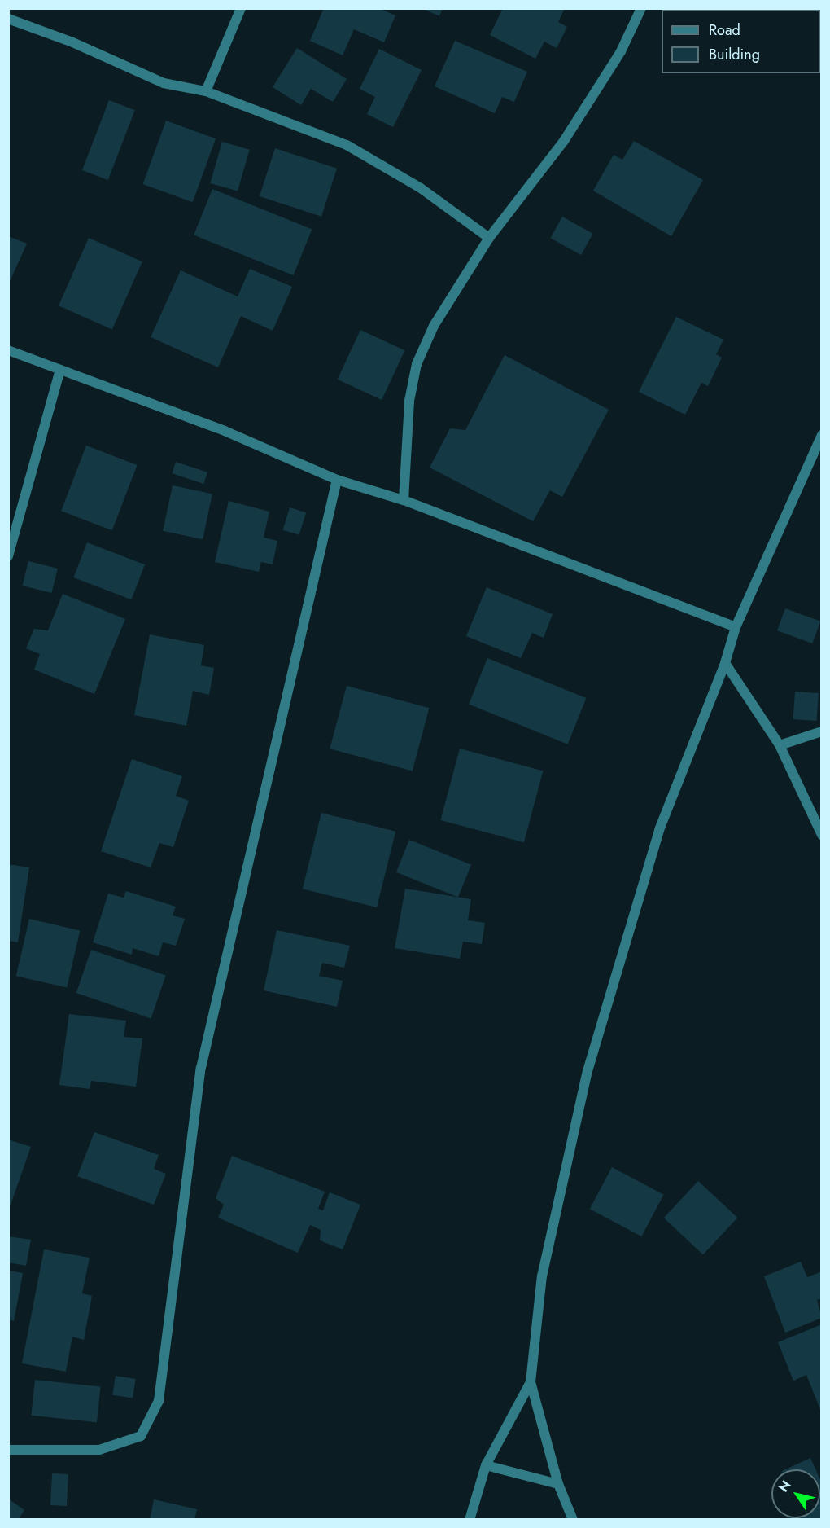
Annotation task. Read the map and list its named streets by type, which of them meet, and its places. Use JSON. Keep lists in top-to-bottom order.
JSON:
{
  "legend": ["Road", "Building"],
  "north": "top left"
}
